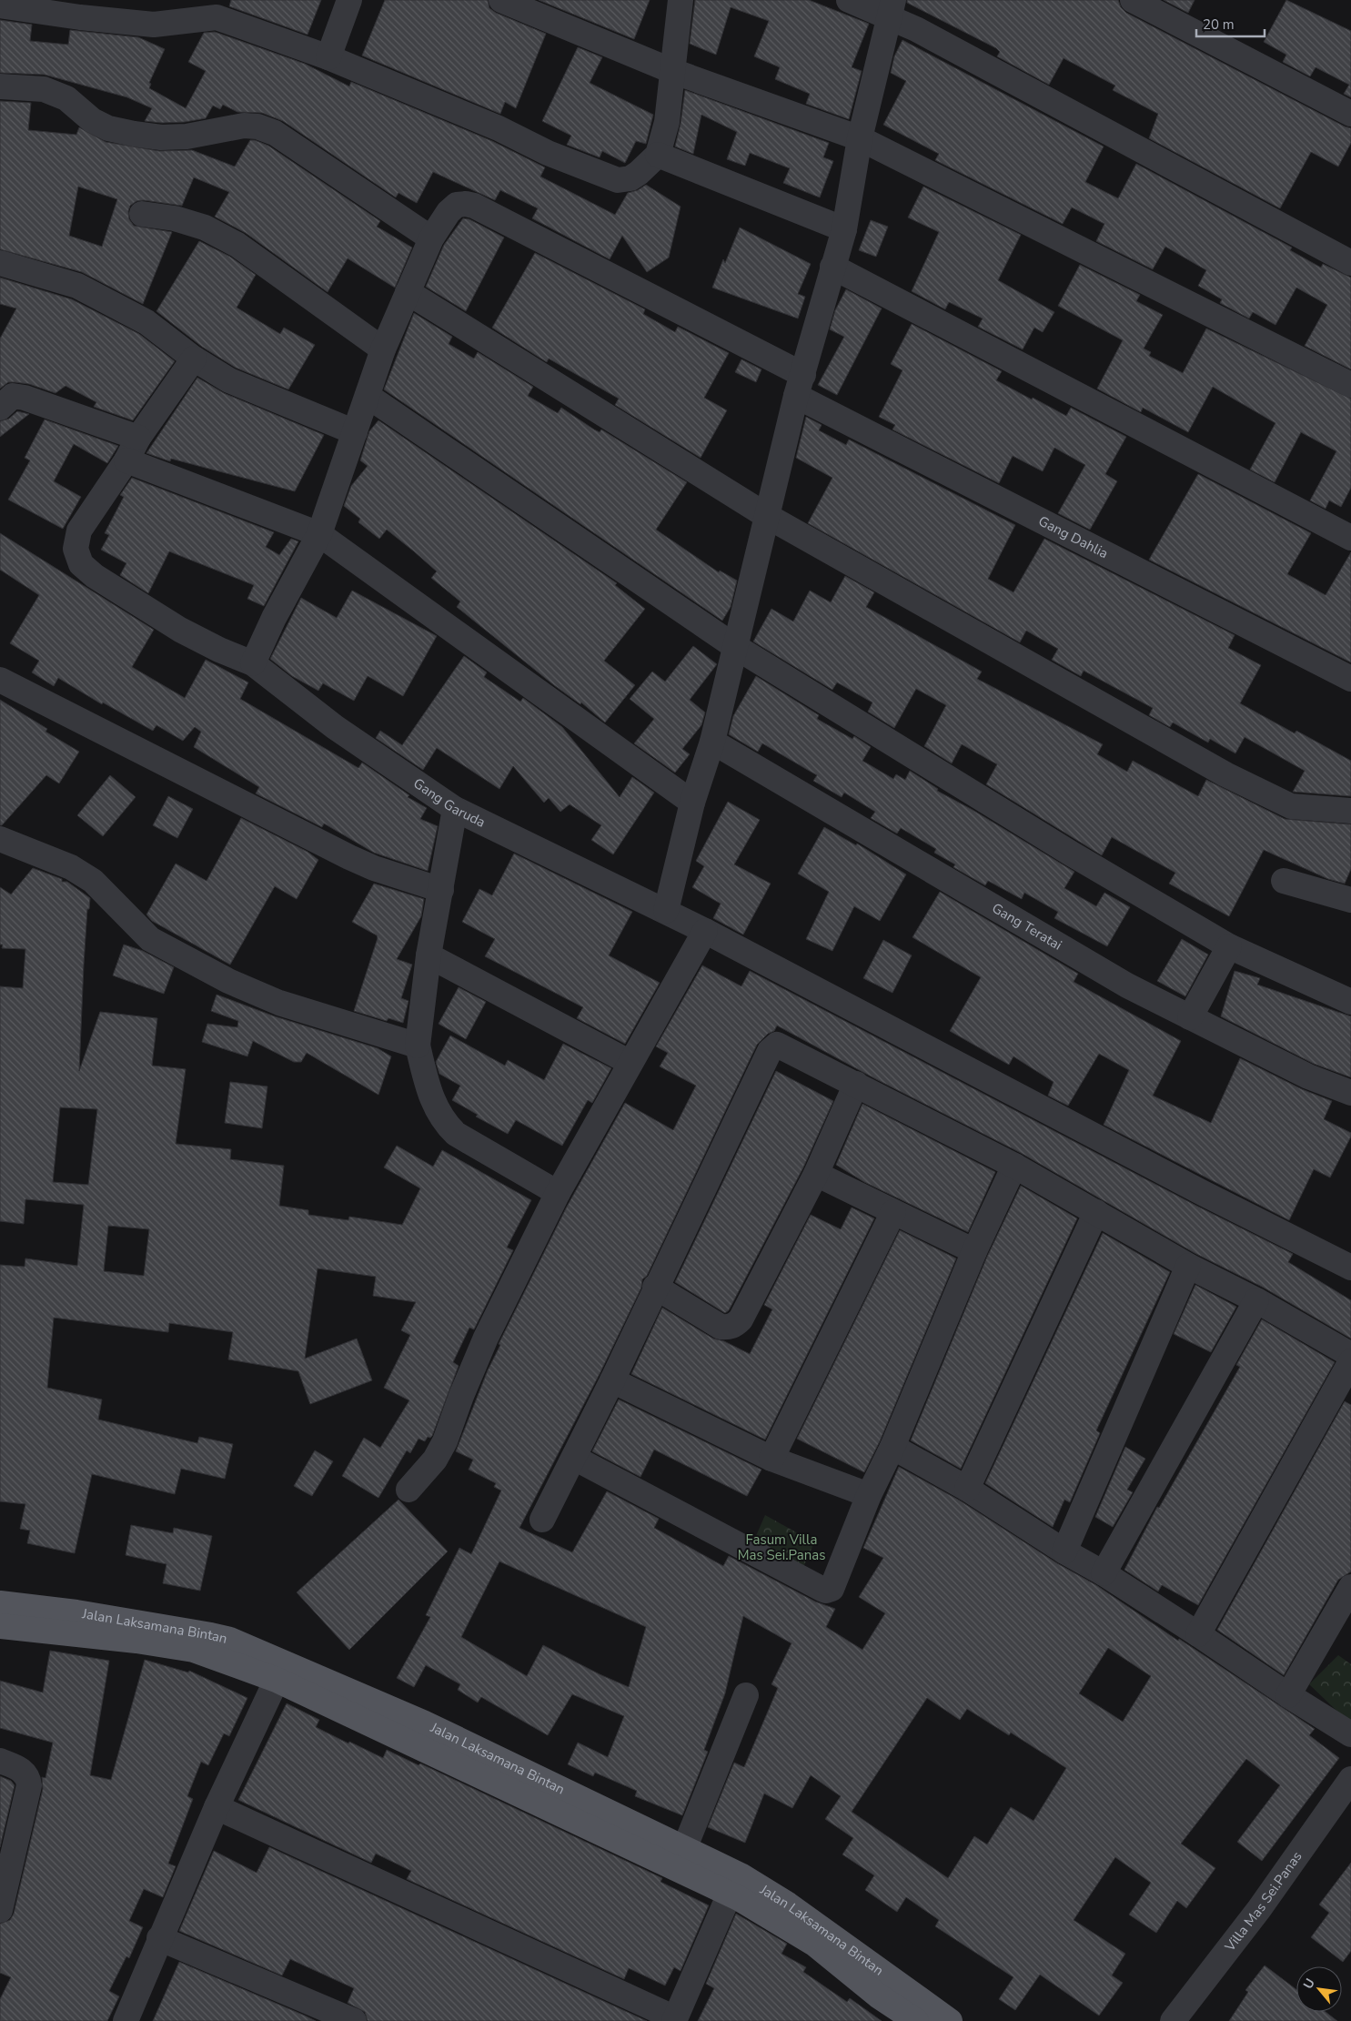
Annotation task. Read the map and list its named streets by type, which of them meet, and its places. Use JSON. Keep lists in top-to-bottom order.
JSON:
{
  "streets": {
    "main road": ["Jalan Laksamana Bintan"],
    "street": [
      "Gang Dahlia",
      "Gang Garuda",
      "Gang Teratai",
      "Villa Mas Sei.Panas"
    ]
  },
  "parks": ["Fasum Villa Mas Sei.Panas"],
  "scale_bar": "20 m",
  "north": "top left"
}
